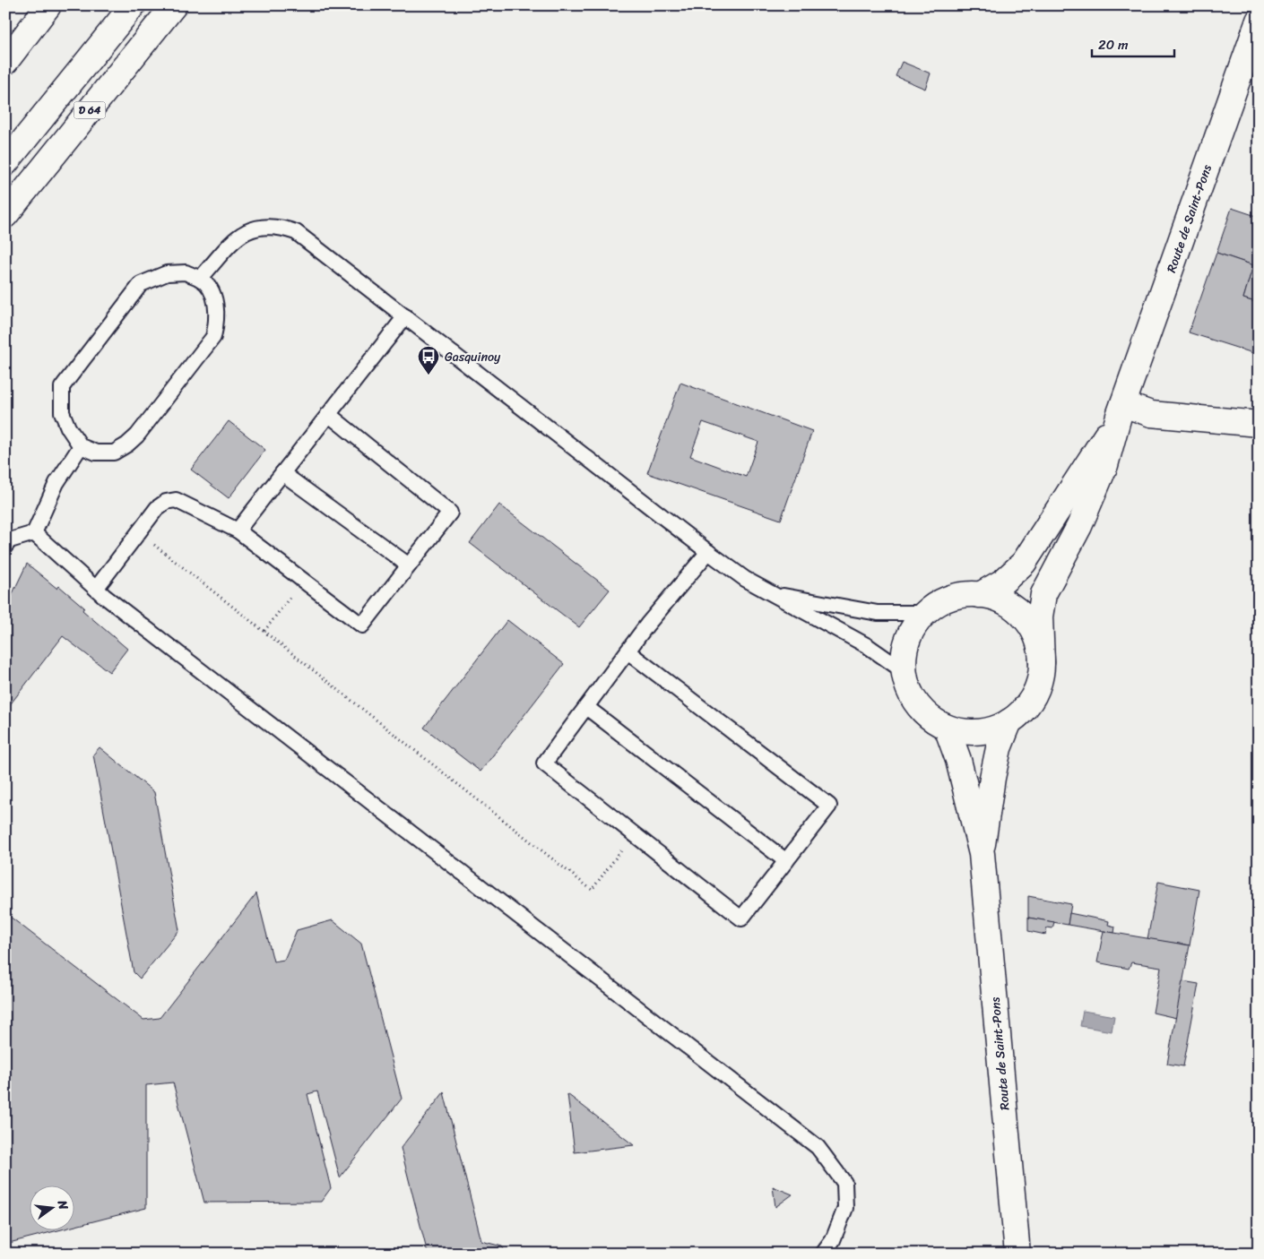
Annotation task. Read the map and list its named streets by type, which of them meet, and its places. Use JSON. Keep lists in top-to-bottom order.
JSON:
{
  "streets": {
    "main road": ["D 64", "Route de Saint-Pons"]
  },
  "places": {
    "bus stop": ["Gasquinoy"]
  },
  "scale_bar": "20 m",
  "north": "right"
}
